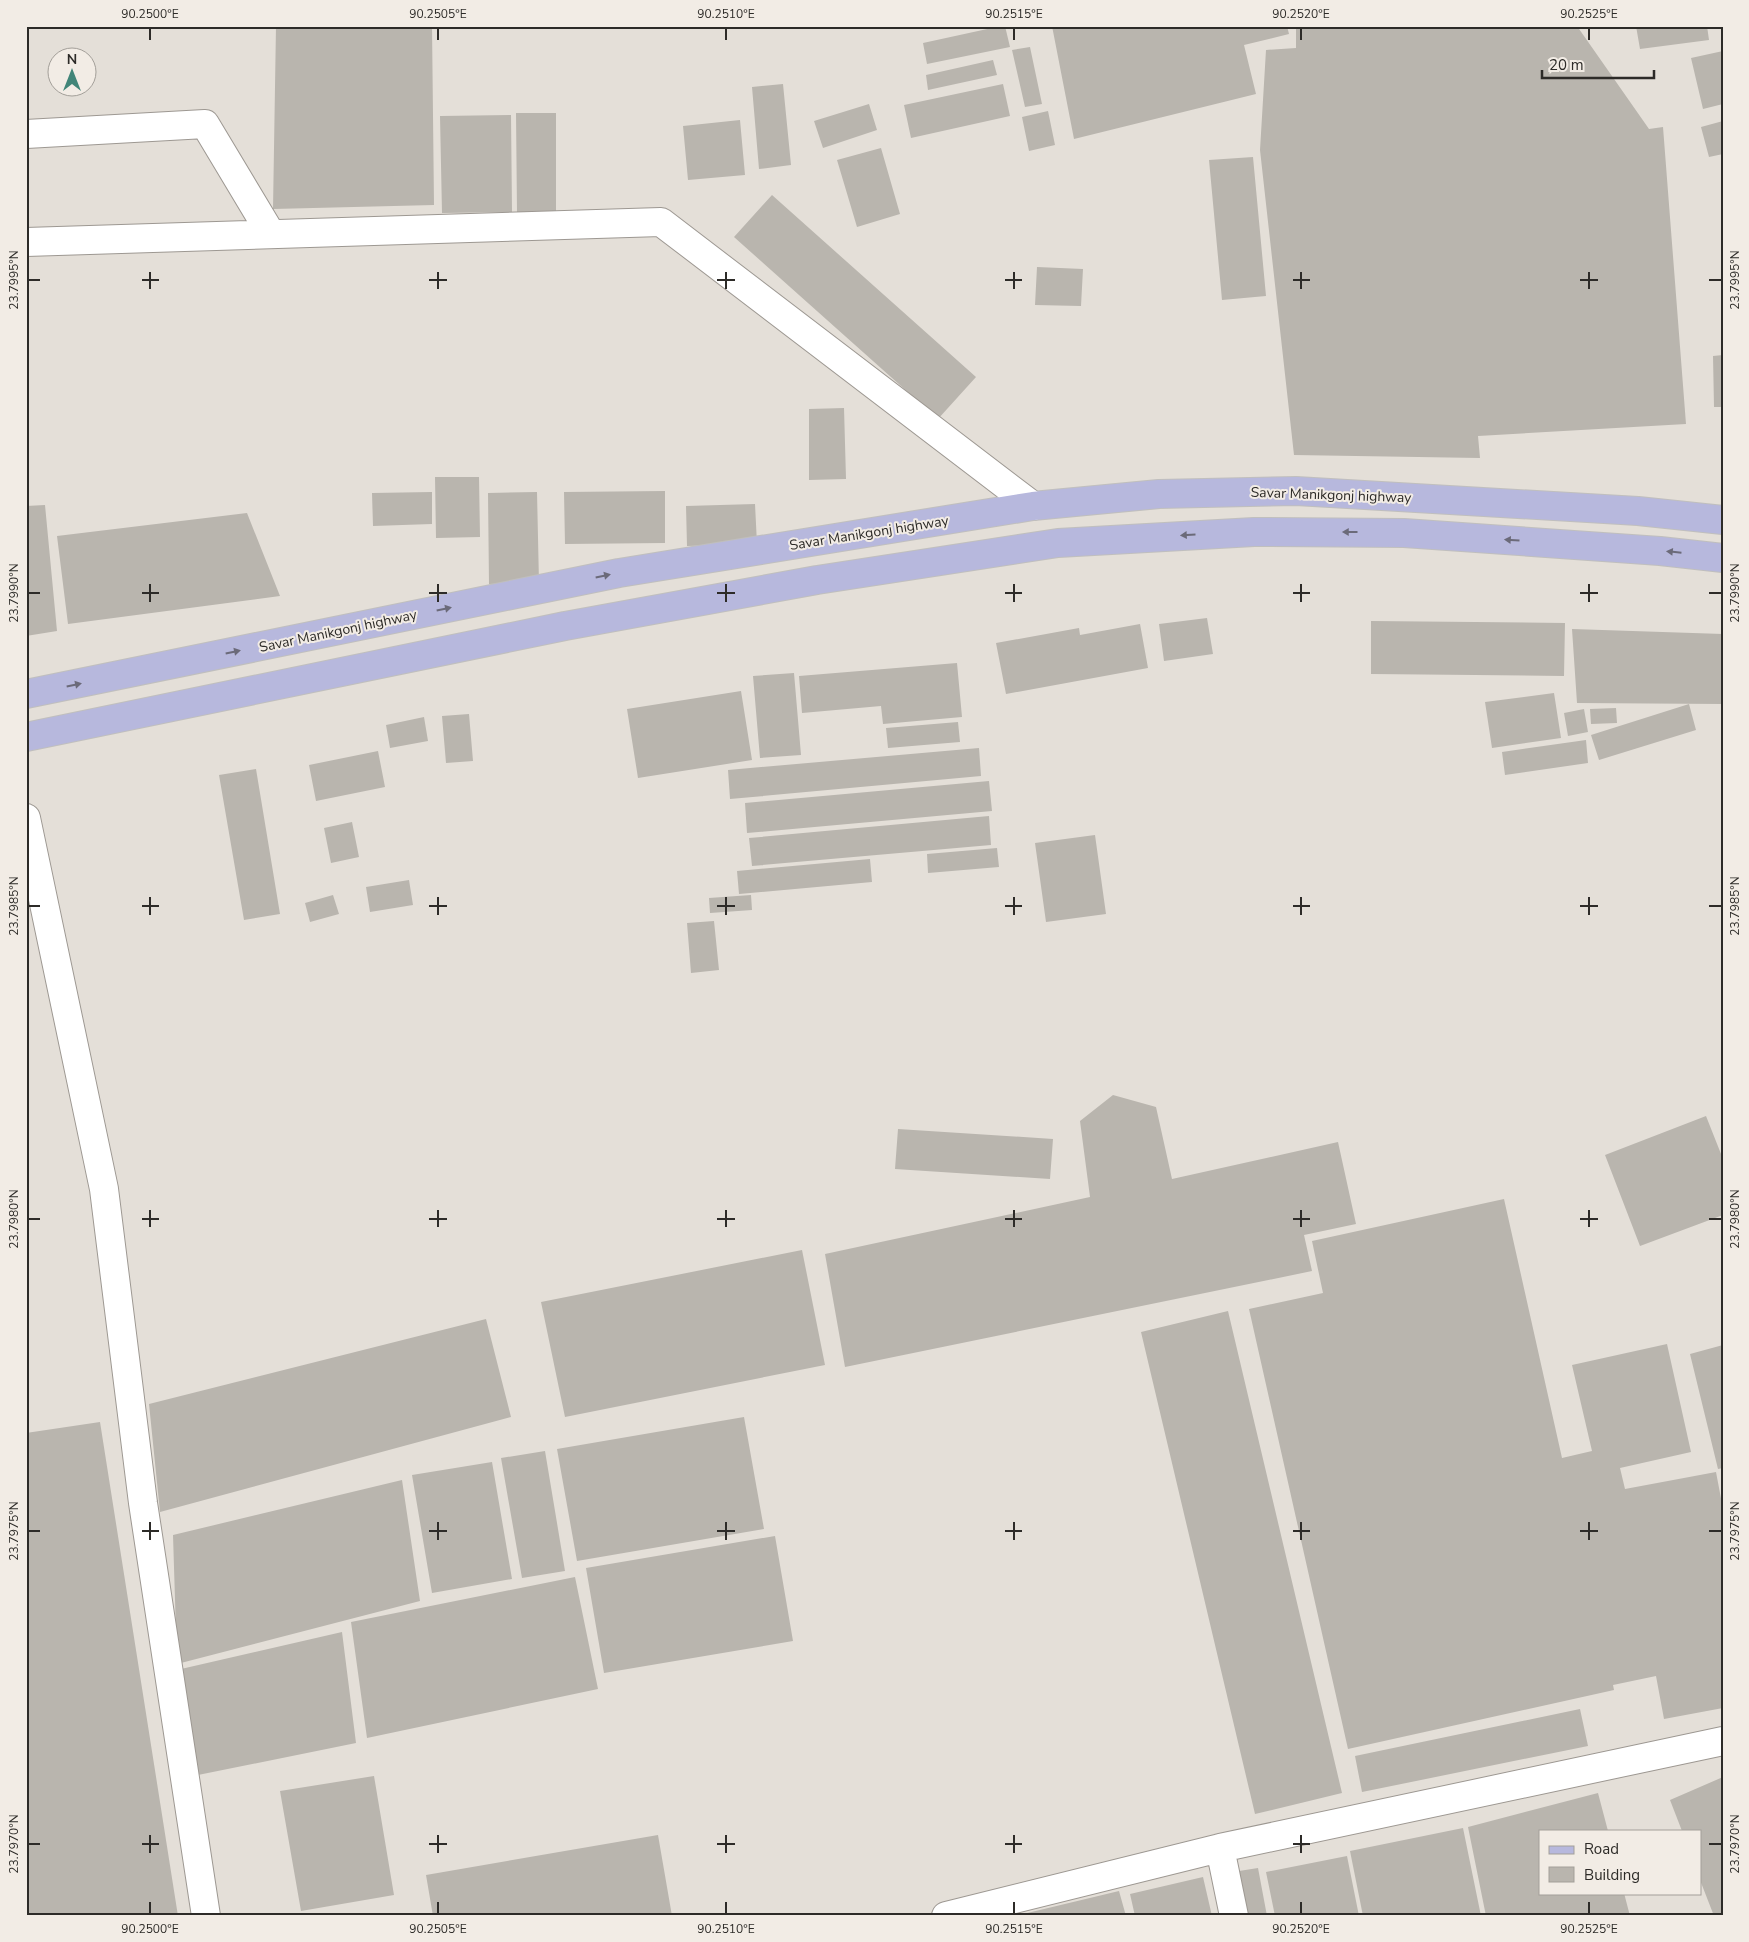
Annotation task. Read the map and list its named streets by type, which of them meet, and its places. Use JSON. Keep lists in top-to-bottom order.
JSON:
{
  "streets": {
    "main road": ["Savar Manikgonj highway"]
  },
  "legend": ["Road", "Building"],
  "scale_bar": "20 m",
  "north": "top",
  "coordinates": [
    "90.2500°E",
    "90.2505°E",
    "90.2510°E",
    "90.2515°E",
    "90.2520°E",
    "90.2525°E",
    "23.7995°N",
    "23.7990°N",
    "23.7985°N",
    "23.7980°N",
    "23.7975°N",
    "23.7970°N"
  ]
}
